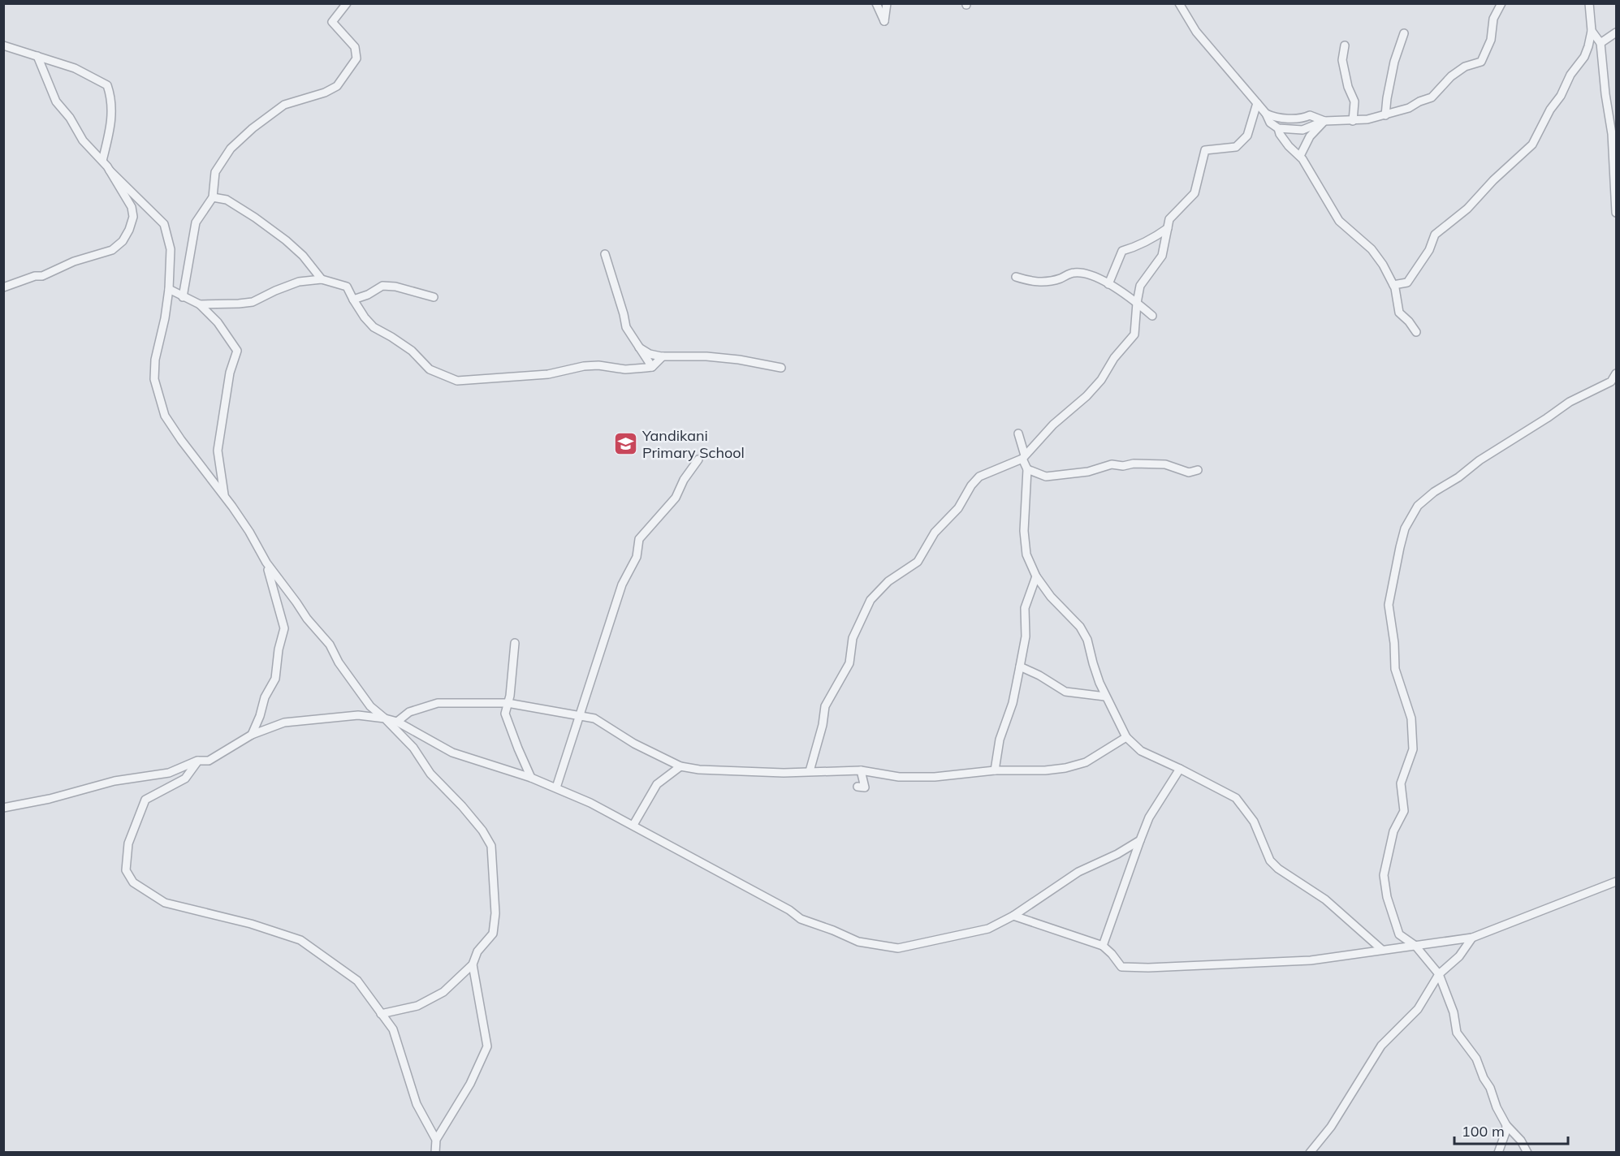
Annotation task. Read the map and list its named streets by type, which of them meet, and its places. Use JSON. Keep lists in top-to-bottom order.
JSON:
{
  "places": {
    "school or university": ["Yandikani Primary School"]
  },
  "scale_bar": "100 m"
}
